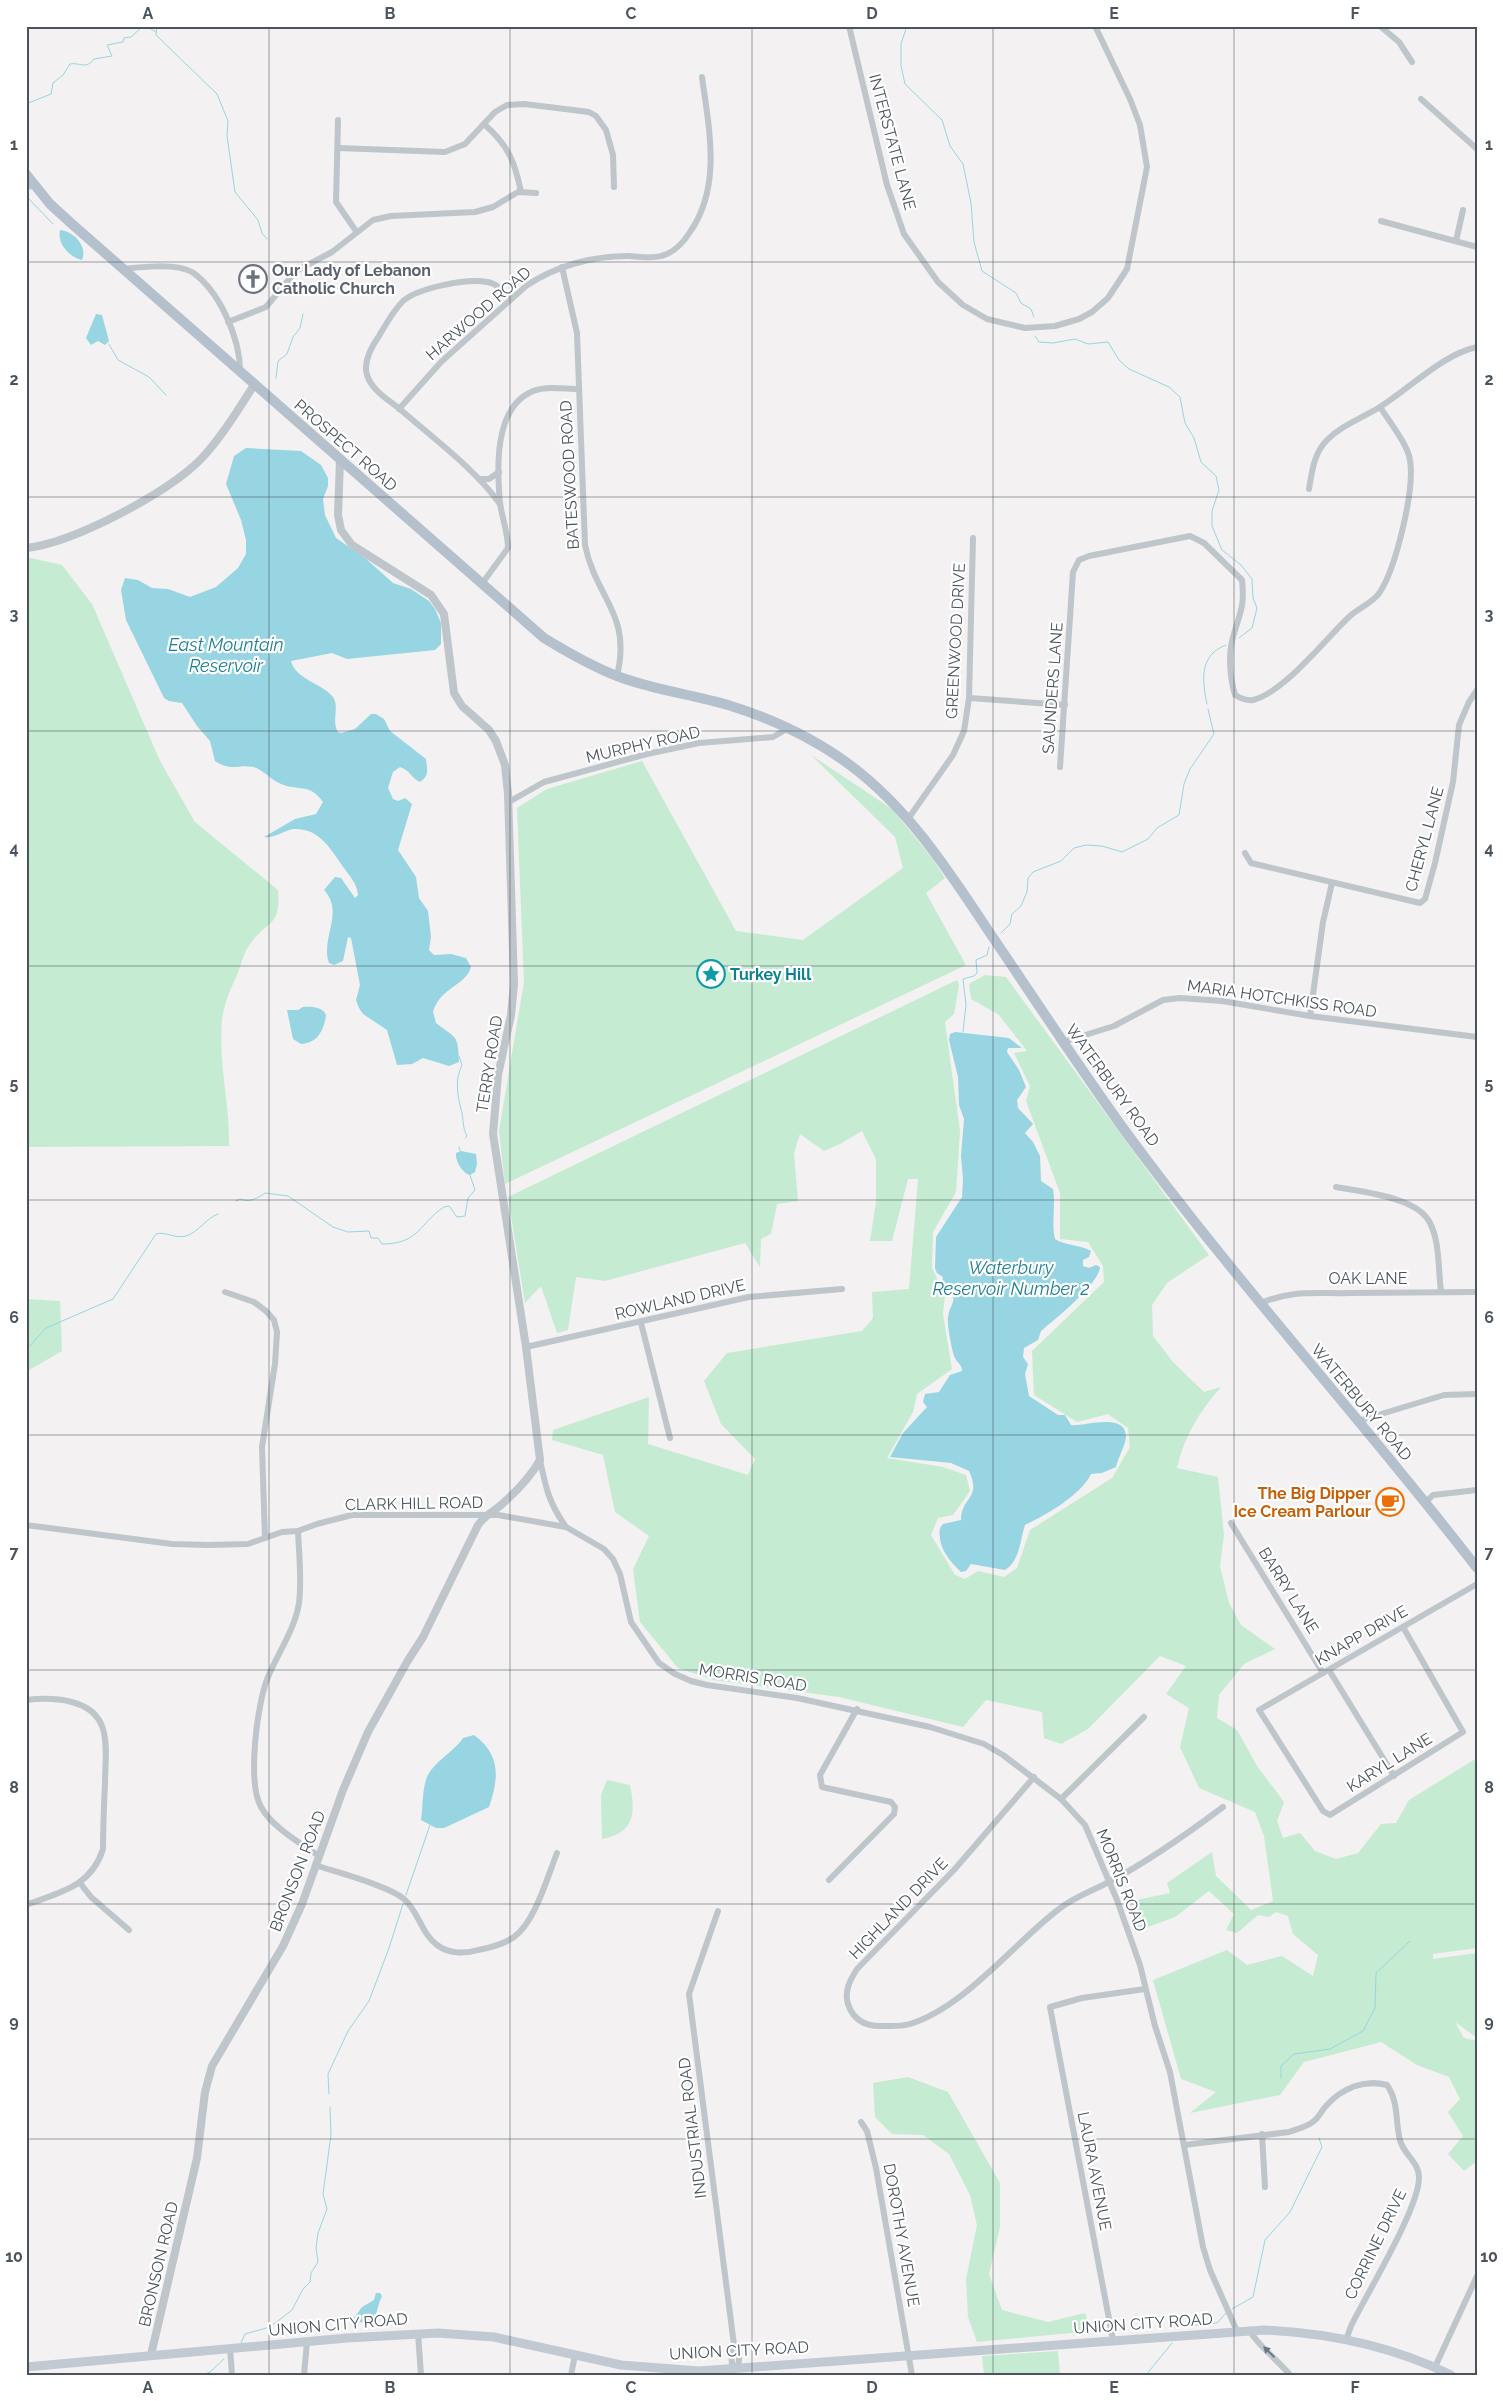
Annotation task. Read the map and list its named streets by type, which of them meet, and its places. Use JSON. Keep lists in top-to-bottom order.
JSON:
{
  "streets": {
    "main road": ["PROSPECT ROAD", "WATERBURY ROAD", "UNION CITY ROAD"],
    "street": [
      "INTERSTATE LANE",
      "HARWOOD ROAD",
      "BATESWOOD ROAD",
      "GREENWOOD DRIVE",
      "SAUNDERS LANE",
      "MURPHY ROAD",
      "CHERYL LANE",
      "MARIA HOTCHKISS ROAD",
      "TERRY ROAD",
      "OAK LANE",
      "ROWLAND DRIVE",
      "CLARK HILL ROAD",
      "BARRY LANE",
      "KNAPP DRIVE",
      "MORRIS ROAD",
      "KARYL LANE",
      "BRONSON ROAD",
      "HIGHLAND DRIVE",
      "INDUSTRIAL ROAD",
      "LAURA AVENUE",
      "DOROTHY AVENUE",
      "CORRINE DRIVE"
    ]
  },
  "crossings": [
    ["HARWOOD ROAD", "BATESWOOD ROAD"],
    ["PROSPECT ROAD", "BATESWOOD ROAD"],
    ["PROSPECT ROAD", "TERRY ROAD"],
    ["PROSPECT ROAD", "WATERBURY ROAD"],
    ["GREENWOOD DRIVE", "WATERBURY ROAD"],
    ["MURPHY ROAD", "TERRY ROAD"],
    ["MURPHY ROAD", "WATERBURY ROAD"],
    ["MARIA HOTCHKISS ROAD", "WATERBURY ROAD"],
    ["TERRY ROAD", "ROWLAND DRIVE"],
    ["TERRY ROAD", "CLARK HILL ROAD"],
    ["TERRY ROAD", "MORRIS ROAD"],
    ["TERRY ROAD", "BRONSON ROAD"],
    ["WATERBURY ROAD", "OAK LANE"],
    ["CLARK HILL ROAD", "MORRIS ROAD"],
    ["CLARK HILL ROAD", "BRONSON ROAD"],
    ["BARRY LANE", "KNAPP DRIVE"],
    ["BARRY LANE", "KARYL LANE"],
    ["KNAPP DRIVE", "KARYL LANE"],
    ["MORRIS ROAD", "HIGHLAND DRIVE"],
    ["MORRIS ROAD", "LAURA AVENUE"],
    ["MORRIS ROAD", "UNION CITY ROAD"],
    ["BRONSON ROAD", "UNION CITY ROAD"],
    ["INDUSTRIAL ROAD", "UNION CITY ROAD"],
    ["LAURA AVENUE", "UNION CITY ROAD"],
    ["DOROTHY AVENUE", "UNION CITY ROAD"],
    ["CORRINE DRIVE", "UNION CITY ROAD"]
  ],
  "water": ["East Mountain Reservoir", "Waterbury Reservoir Number 2"],
  "places": {
    "church": ["Our Lady of Lebanon Catholic Church"],
    "place": ["Turkey Hill"],
    "cafe": ["The Big Dipper Ice Cream Parlour"]
  },
  "grid": {
    "columns": [
      "A",
      "B",
      "C",
      "D",
      "E",
      "F"
    ],
    "rows": [
      "1",
      "2",
      "3",
      "4",
      "5",
      "6",
      "7",
      "8",
      "9",
      "10"
    ]
  }
}
